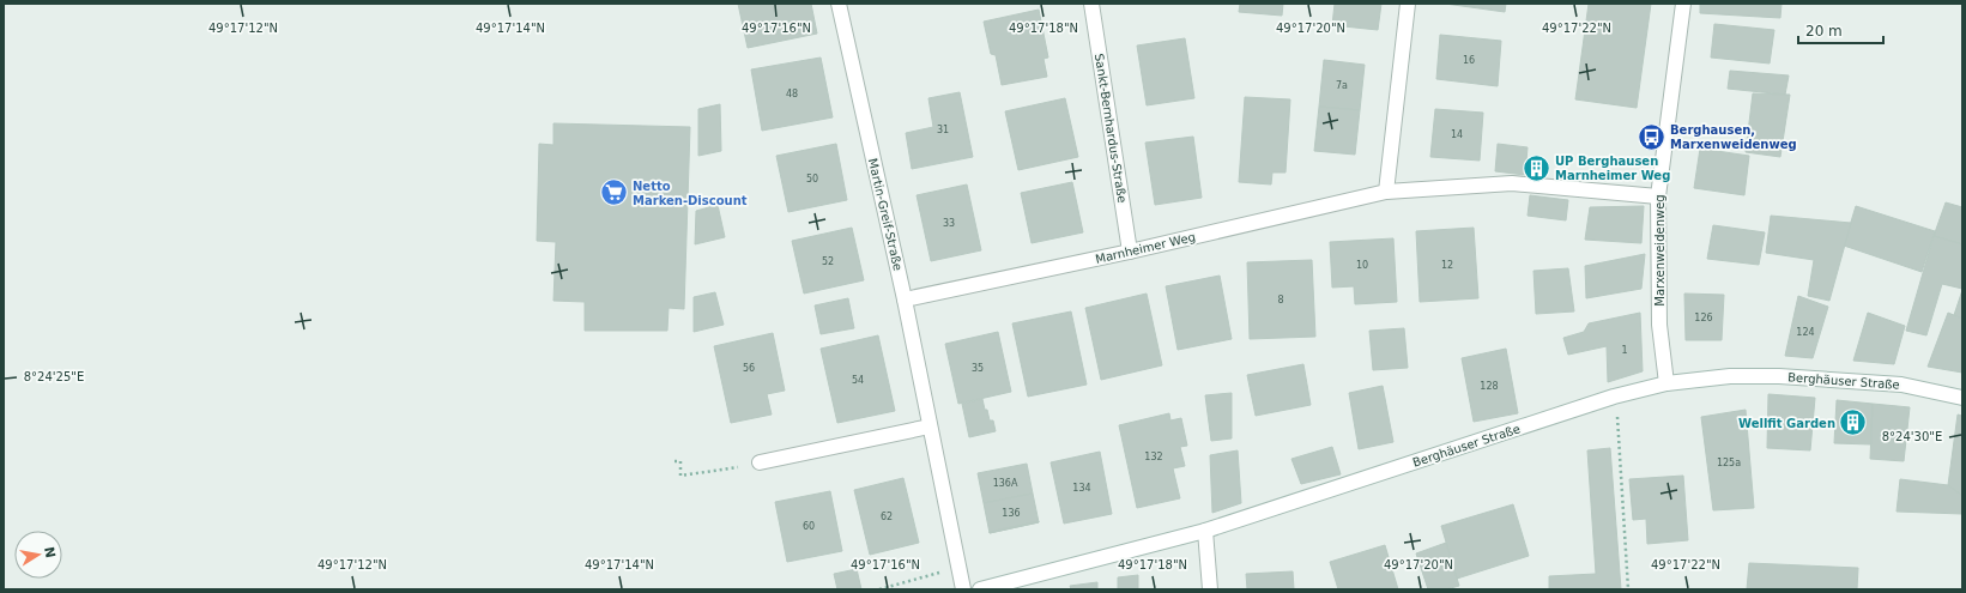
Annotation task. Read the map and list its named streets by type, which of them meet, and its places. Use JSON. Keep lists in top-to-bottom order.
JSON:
{
  "streets": {
    "street": [
      "Sankt-Bernhardus-Straße",
      "Martin-Greif-Straße",
      "Marnheimer Weg",
      "Marxenweidenweg",
      "Berghäuser Straße"
    ]
  },
  "crossings": [
    ["Sankt-Bernhardus-Straße", "Marnheimer Weg"],
    ["Martin-Greif-Straße", "Marnheimer Weg"],
    ["Marnheimer Weg", "Marxenweidenweg"],
    ["Marxenweidenweg", "Berghäuser Straße"]
  ],
  "places": {
    "bus stop": ["Berghausen, Marxenweidenweg"],
    "building": ["UP Berghausen Marnheimer Weg", "Wellfit Garden"],
    "supermarket": ["Netto Marken-Discount"]
  },
  "house_numbers": [
    "16",
    "7a",
    "48",
    "31",
    "14",
    "50",
    "33",
    "52",
    "10",
    "12",
    "8",
    "126",
    "124",
    "1",
    "56",
    "35",
    "54",
    "128",
    "132",
    "125a",
    "136A",
    "134",
    "136",
    "62",
    "60"
  ],
  "scale_bar": "20 m",
  "north": "right",
  "coordinates": [
    "49°17'12\"N",
    "49°17'14\"N",
    "49°17'16\"N",
    "49°17'18\"N",
    "49°17'20\"N",
    "49°17'22\"N",
    "8°24'25\"E",
    "8°24'30\"E"
  ]
}
